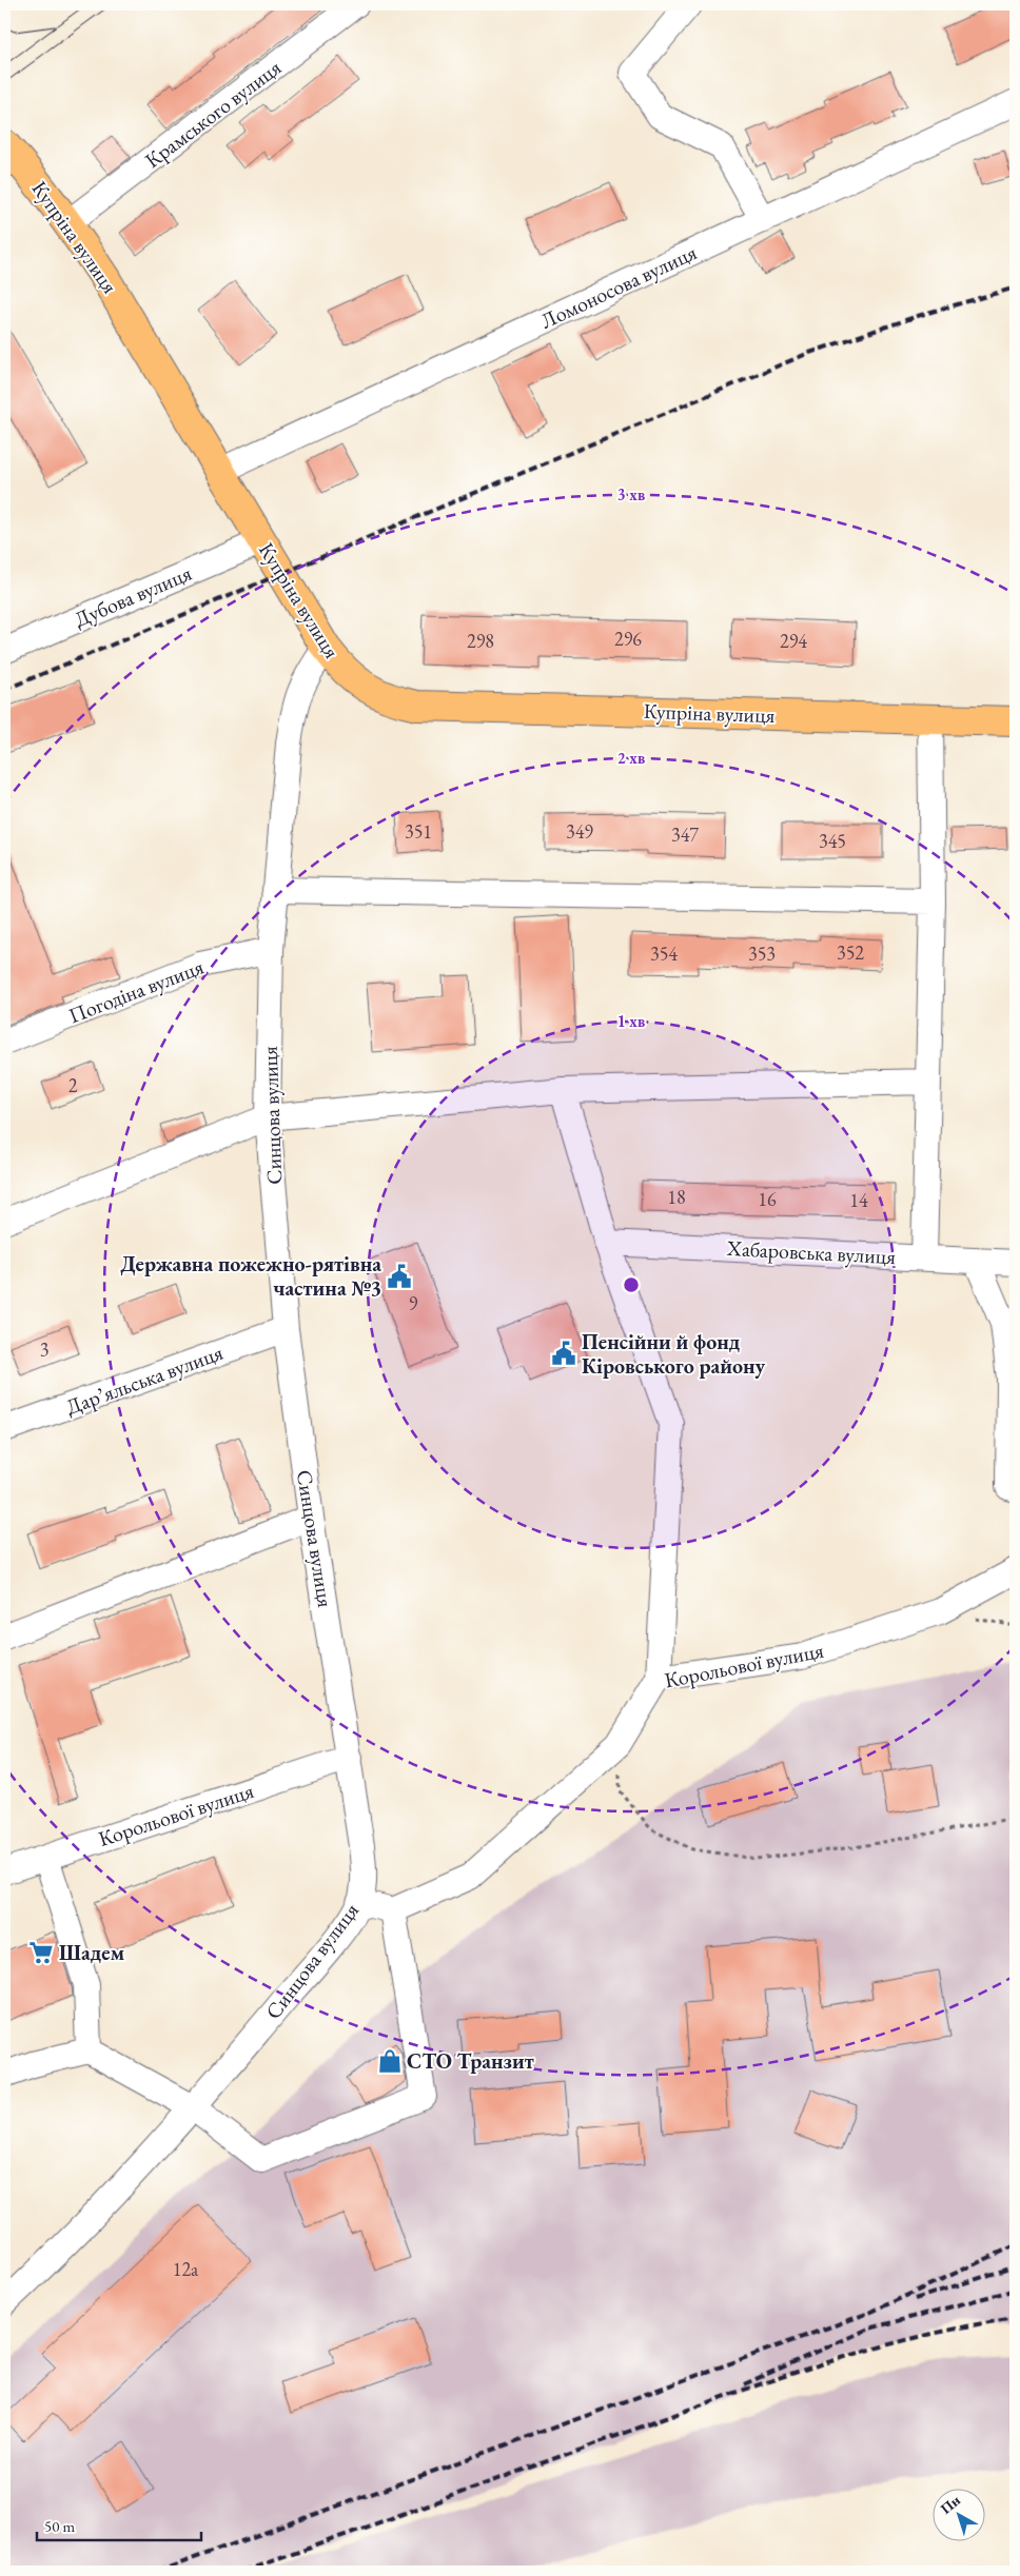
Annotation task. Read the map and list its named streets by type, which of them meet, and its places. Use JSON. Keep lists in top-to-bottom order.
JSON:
{
  "streets": {
    "main road": ["Купріна вулиця"],
    "street": [
      "Крамського вулиця",
      "Ломоносова вулиця",
      "Дубова вулиця",
      "Погодіна вулиця",
      "Синцова вулиця",
      "Хабаровська вулиця",
      "Дар’яльська вулиця",
      "Корольової вулиця"
    ]
  },
  "crossings": [
    ["Крамського вулиця", "Купріна вулиця"],
    ["Купріна вулиця", "Ломоносова вулиця"],
    ["Купріна вулиця", "Дубова вулиця"],
    ["Купріна вулиця", "Синцова вулиця"],
    ["Погодіна вулиця", "Синцова вулиця"],
    ["Синцова вулиця", "Дар’яльська вулиця"],
    ["Синцова вулиця", "Корольової вулиця"]
  ],
  "places": {
    "public building": ["Державна пожежно-рятівна частина №3", "Пенсійни й фонд Кіровського району"],
    "supermarket": ["Шадем"],
    "shop": ["СТО Транзит"]
  },
  "house_numbers": [
    "296",
    "298",
    "294",
    "351",
    "349",
    "347",
    "345",
    "352",
    "354",
    "353",
    "2",
    "18",
    "16",
    "14",
    "9",
    "3",
    "12а"
  ],
  "scale_bar": "50 m",
  "north": "top left",
  "rings": ["3 хв", "2 хв", "1 хв"]
}
